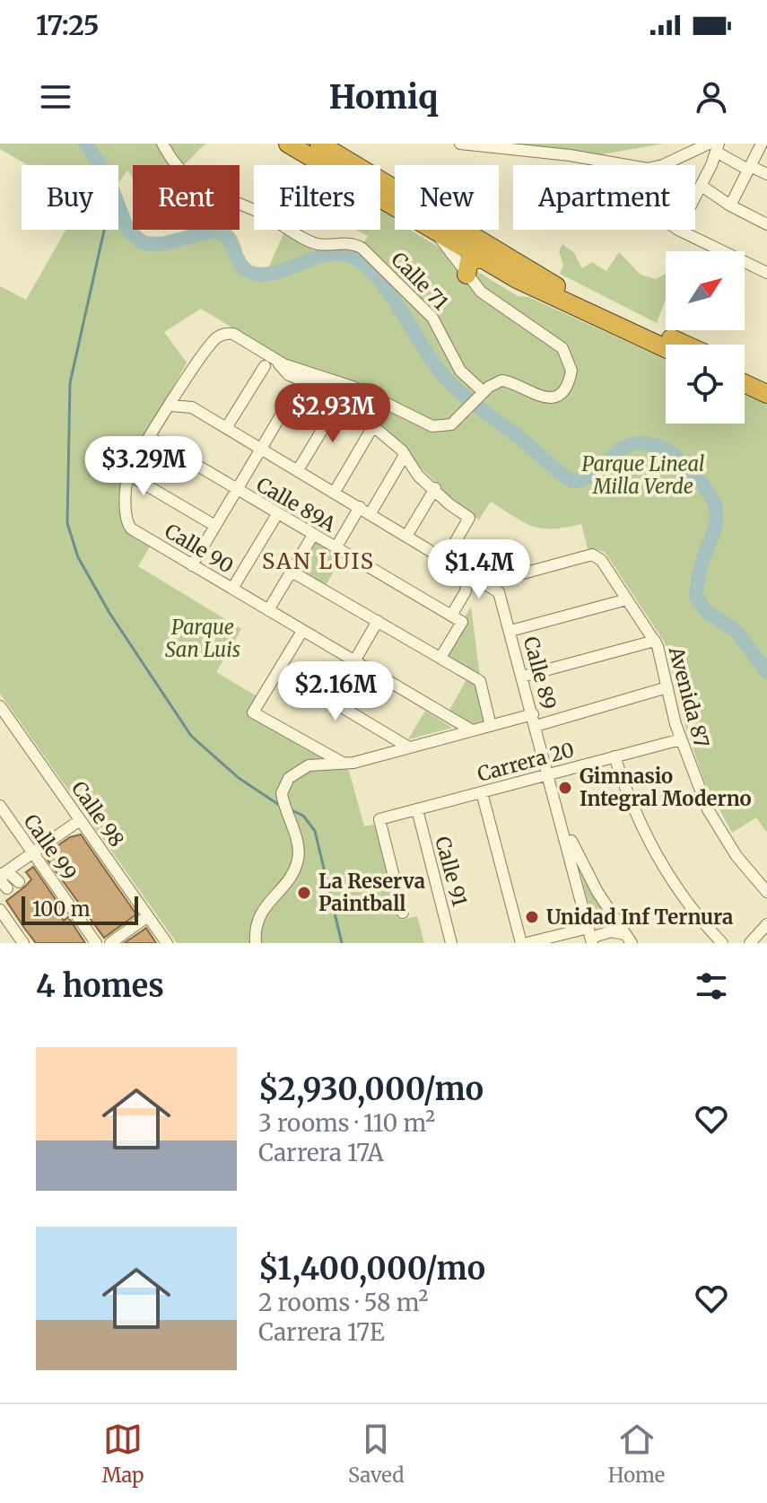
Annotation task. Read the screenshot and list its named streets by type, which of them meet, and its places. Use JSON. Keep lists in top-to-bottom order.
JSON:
{
  "streets": {
    "street": [
      "Calle 71",
      "Calle 89A",
      "Calle 90",
      "Calle 89",
      "Avenida 87",
      "Carrera 20",
      "Calle 98",
      "Calle 99",
      "Calle 91"
    ]
  },
  "crossings": [
    ["Calle 89", "Avenida 87"],
    ["Calle 89", "Carrera 20"],
    ["Avenida 87", "Carrera 20"],
    ["Carrera 20", "Calle 91"]
  ],
  "districts": ["SAN LUIS"],
  "parks": ["Parque Lineal Milla Verde", "Parque San Luis"],
  "places": ["Gimnasio Integral Moderno", "La Reserva Paintball", "Unidad Inf Ternura"],
  "scale_bar": "100 m",
  "north": "top right",
  "page": {
    "status": "17:25",
    "header": "Homiq",
    "chip": [
      "Buy",
      "Rent",
      "Filters",
      "New",
      "Apartment"
    ],
    "price": [
      "$2.93M",
      "$3.29M",
      "$1.4M",
      "$2.16M"
    ],
    "scale": "100 m",
    "heading": "4 homes",
    "list": [
      {
        "name": "$2,930,000/mo",
        "note": "3 rooms · 110 m² · Carrera 17A"
      },
      {
        "name": "$1,400,000/mo",
        "note": "2 rooms · 58 m² · Carrera 17E"
      }
    ],
    "tabs": ["Map", "Saved", "Home"]
  }
}
